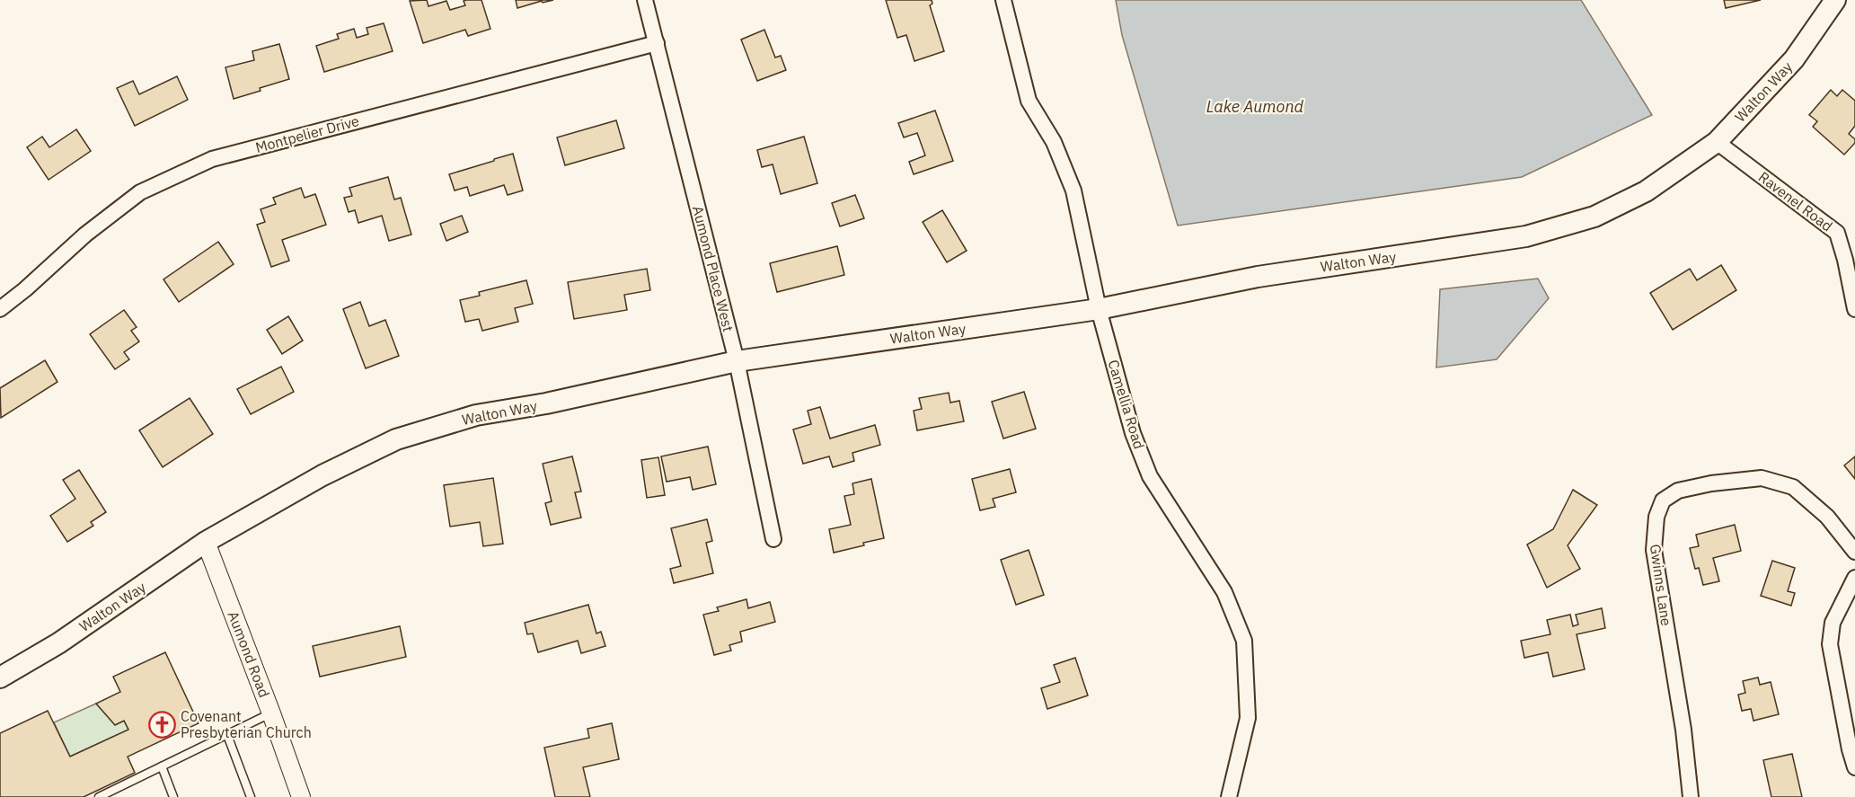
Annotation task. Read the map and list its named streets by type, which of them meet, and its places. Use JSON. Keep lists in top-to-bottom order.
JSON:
{
  "streets": {
    "main road": ["Walton Way"],
    "street": [
      "Montpelier Drive",
      "Ravenel Road",
      "Aumond Place West",
      "Camellia Road",
      "Gwinns Lane",
      "Aumond Road"
    ]
  },
  "crossings": [
    ["Walton Way", "Ravenel Road"],
    ["Walton Way", "Aumond Place West"],
    ["Walton Way", "Camellia Road"],
    ["Walton Way", "Aumond Road"],
    ["Montpelier Drive", "Aumond Place West"]
  ],
  "water": ["Lake Aumond"],
  "places": {
    "church": ["Covenant Presbyterian Church"]
  }
}
